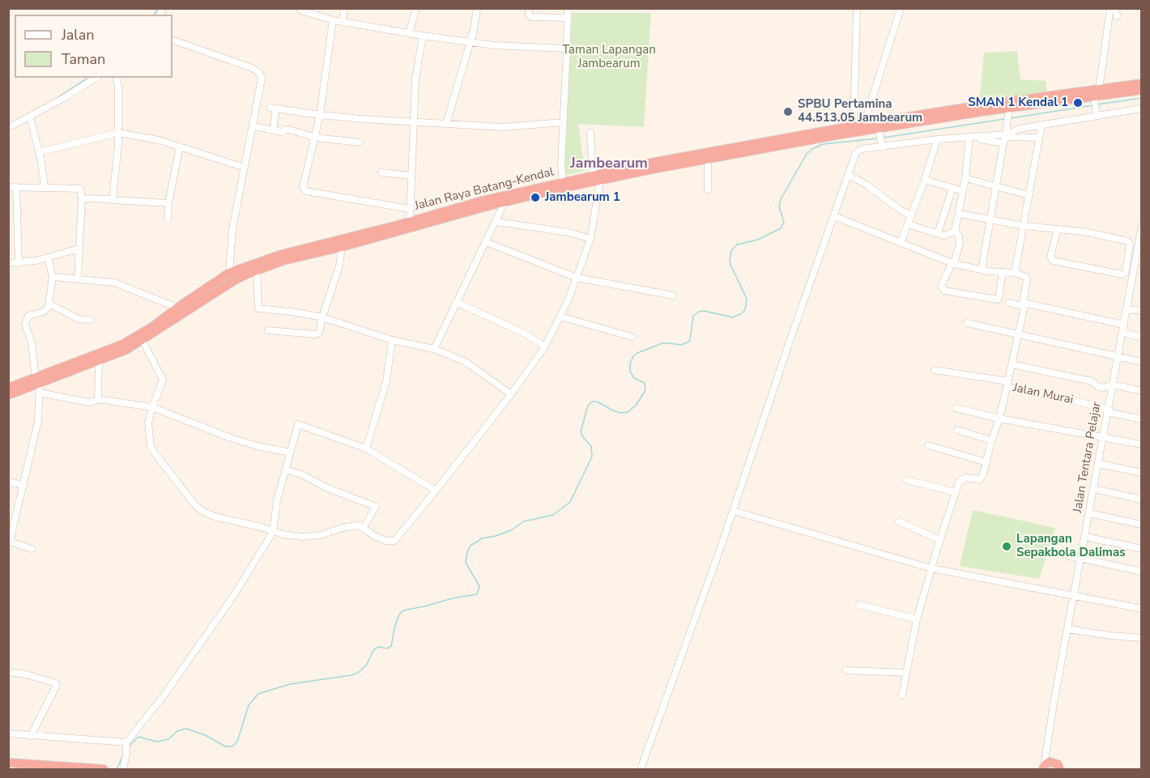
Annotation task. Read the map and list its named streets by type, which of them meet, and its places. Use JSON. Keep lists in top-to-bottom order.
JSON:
{
  "streets": {
    "highway": ["Jalan Raya Batang-Kendal"],
    "street": ["Jalan Murai", "Jalan Tentara Pelajar"]
  },
  "crossings": [
    ["Jalan Murai", "Jalan Tentara Pelajar"]
  ],
  "districts": ["Jambearum"],
  "parks": ["Taman Lapangan Jambearum"],
  "places": [
    "SMAN 1 Kendal 1",
    "SPBU Pertamina 44.513.05 Jambearum",
    "Jambearum 1",
    "Lapangan Sepakbola Dalimas"
  ],
  "legend": ["Jalan", "Taman"]
}
